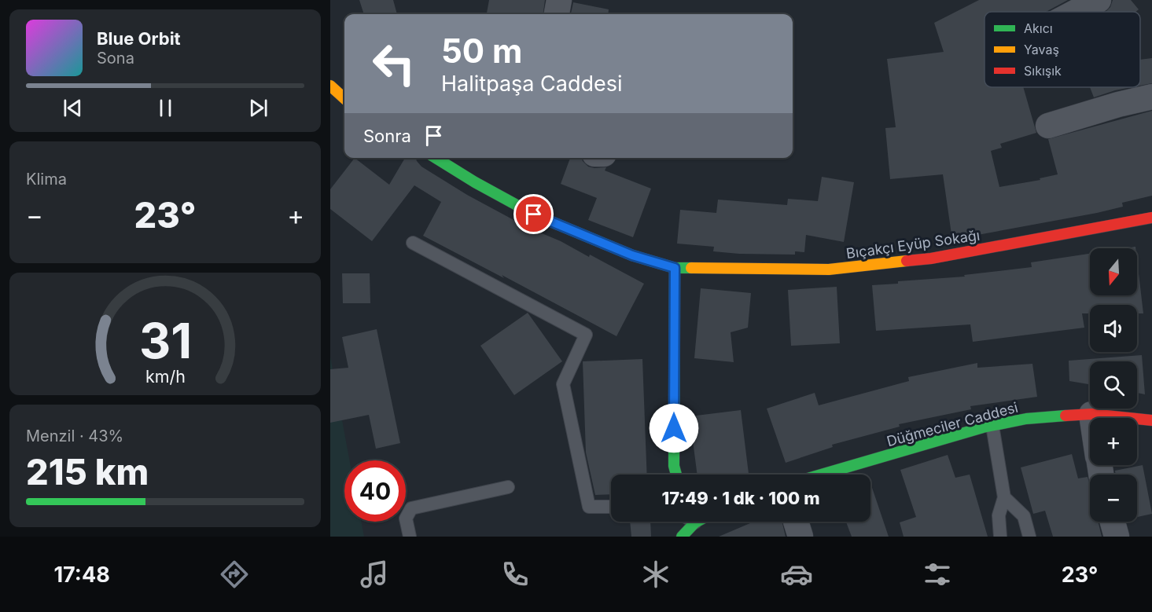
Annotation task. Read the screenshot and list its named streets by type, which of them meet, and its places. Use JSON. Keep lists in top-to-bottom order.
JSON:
{
  "streets": {
    "street": ["Bıçakçı Eyüp Sokağı", "Düğmeciler Caddesi"]
  },
  "legend": ["Akıcı", "Yavaş", "Sıkışık"],
  "north": "bottom",
  "page": {
    "turn": ["50 m", "Halitpaşa Caddesi"],
    "song": ["Blue Orbit", "Sona"],
    "then": "Sonra",
    "tile": [
      "Klima",
      ["Menzil · 43%", "215 km"]
    ],
    "heat": ["−", "23°", "+"],
    "map_buttons": ["+", "−"],
    "limit": "40",
    "trip": "17:49 · 1 dk · 100 m",
    "tabs": ["17:48", "23°"],
    "gauge": ["31", "km/h"]
  }
}
